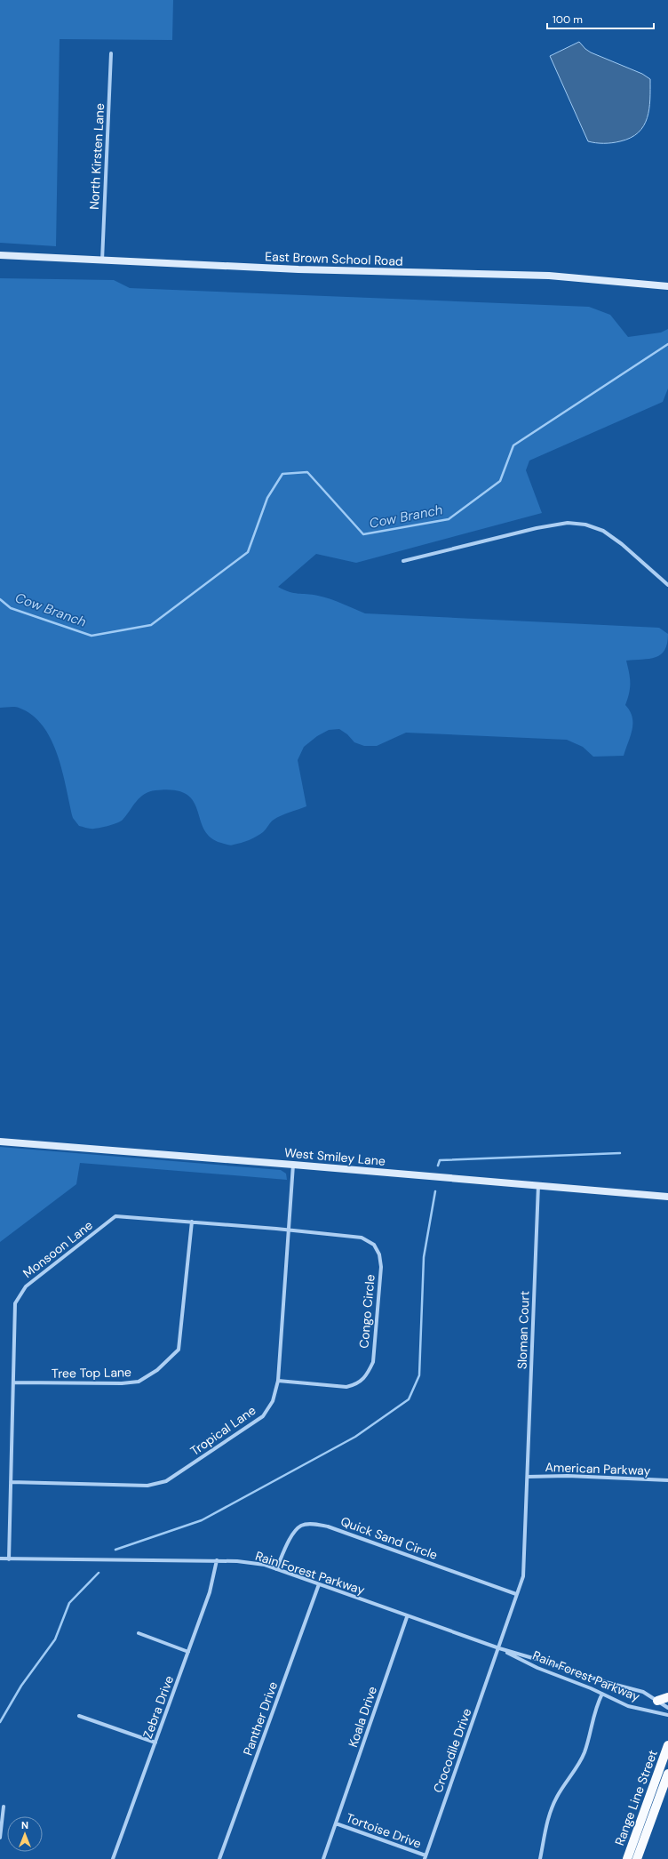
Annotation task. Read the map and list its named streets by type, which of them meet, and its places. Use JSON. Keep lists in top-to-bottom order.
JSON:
{
  "streets": {
    "main road": ["Range Line Street"],
    "street": [
      "North Kirsten Lane",
      "East Brown School Road",
      "West Smiley Lane",
      "Monsoon Lane",
      "Congo Circle",
      "Sloman Court",
      "Tree Top Lane",
      "Tropical Lane",
      "American Parkway",
      "Quick Sand Circle",
      "Rain Forest Parkway",
      "Zebra Drive",
      "Koala Drive",
      "Panther Drive",
      "Crocodile Drive",
      "Tortoise Drive"
    ]
  },
  "crossings": [
    ["North Kirsten Lane", "East Brown School Road"],
    ["West Smiley Lane", "Sloman Court"],
    ["West Smiley Lane", "Tropical Lane"],
    ["Monsoon Lane", "Congo Circle"],
    ["Monsoon Lane", "Tree Top Lane"],
    ["Monsoon Lane", "Tropical Lane"],
    ["Monsoon Lane", "Rain Forest Parkway"],
    ["Congo Circle", "Tropical Lane"],
    ["Sloman Court", "American Parkway"],
    ["Sloman Court", "Quick Sand Circle"],
    ["Sloman Court", "Crocodile Drive"],
    ["Quick Sand Circle", "Rain Forest Parkway"],
    ["Quick Sand Circle", "Crocodile Drive"],
    ["Rain Forest Parkway", "Zebra Drive"],
    ["Rain Forest Parkway", "Koala Drive"],
    ["Rain Forest Parkway", "Panther Drive"],
    ["Rain Forest Parkway", "Crocodile Drive"],
    ["Koala Drive", "Tortoise Drive"],
    ["Crocodile Drive", "Tortoise Drive"]
  ],
  "water": ["Cow Branch"],
  "scale_bar": "100 m",
  "north": "top"
}
